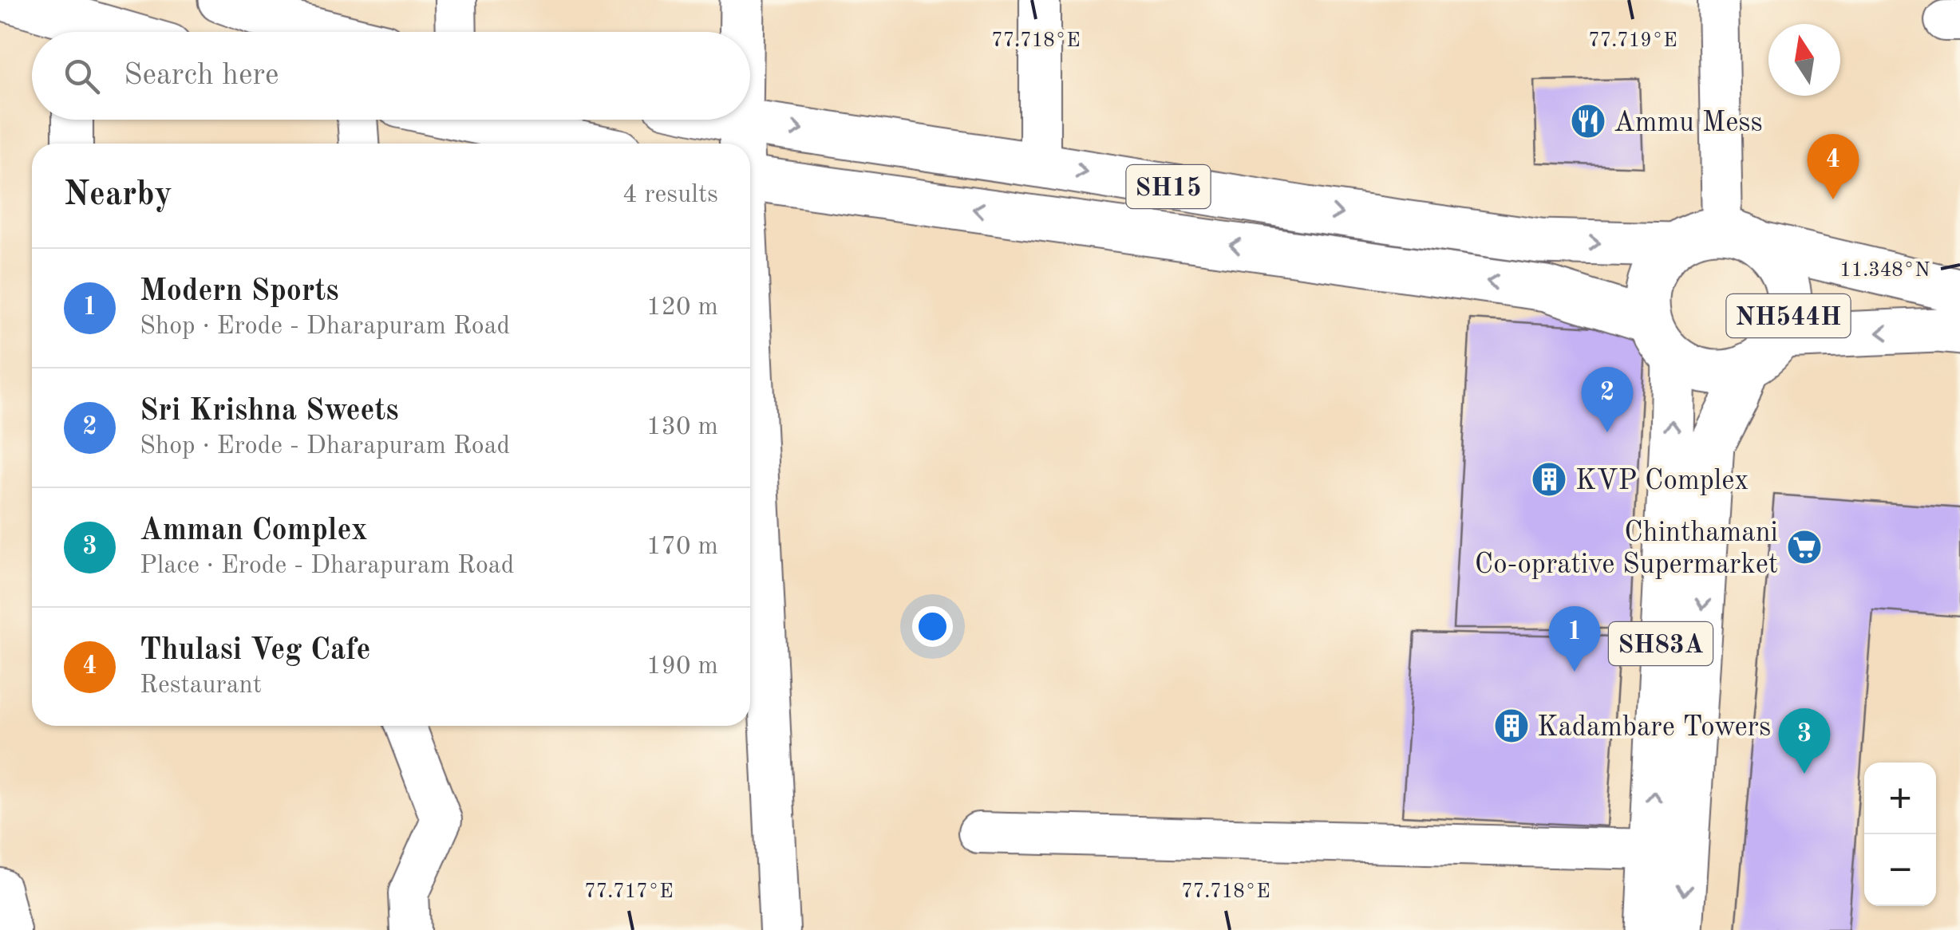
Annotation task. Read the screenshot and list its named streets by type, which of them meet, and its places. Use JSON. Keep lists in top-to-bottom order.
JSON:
{
  "streets": {
    "main road": ["SH15", "NH544H", "SH83A"]
  },
  "crossings": [
    ["SH15", "NH544H"],
    ["SH15", "SH83A"],
    ["NH544H", "SH83A"]
  ],
  "places": {
    "restaurant": ["Ammu Mess"],
    "building": ["KVP Complex", "Kadambare Towers"],
    "supermarket": ["Chinthamani Co-oprative Supermarket"]
  },
  "north": "top",
  "page": {
    "search": "Search here",
    "pins": [
      "4",
      "2",
      "1",
      "3"
    ],
    "heading": ["Nearby", "4 results"],
    "list": [
      {
        "mark": "1",
        "name": "Modern Sports",
        "note": "Shop · Erode - Dharapuram Road",
        "value": "120 m"
      },
      {
        "mark": "2",
        "name": "Sri Krishna Sweets",
        "note": "Shop · Erode - Dharapuram Road",
        "value": "130 m"
      },
      {
        "mark": "3",
        "name": "Amman Complex",
        "note": "Place · Erode - Dharapuram Road",
        "value": "170 m"
      },
      {
        "mark": "4",
        "name": "Thulasi Veg Cafe",
        "note": "Restaurant",
        "value": "190 m"
      }
    ],
    "map_buttons": ["+", "−"]
  },
  "coordinates": [
    "77.718°E",
    "77.719°E",
    "11.348°N",
    "77.717°E"
  ]
}
